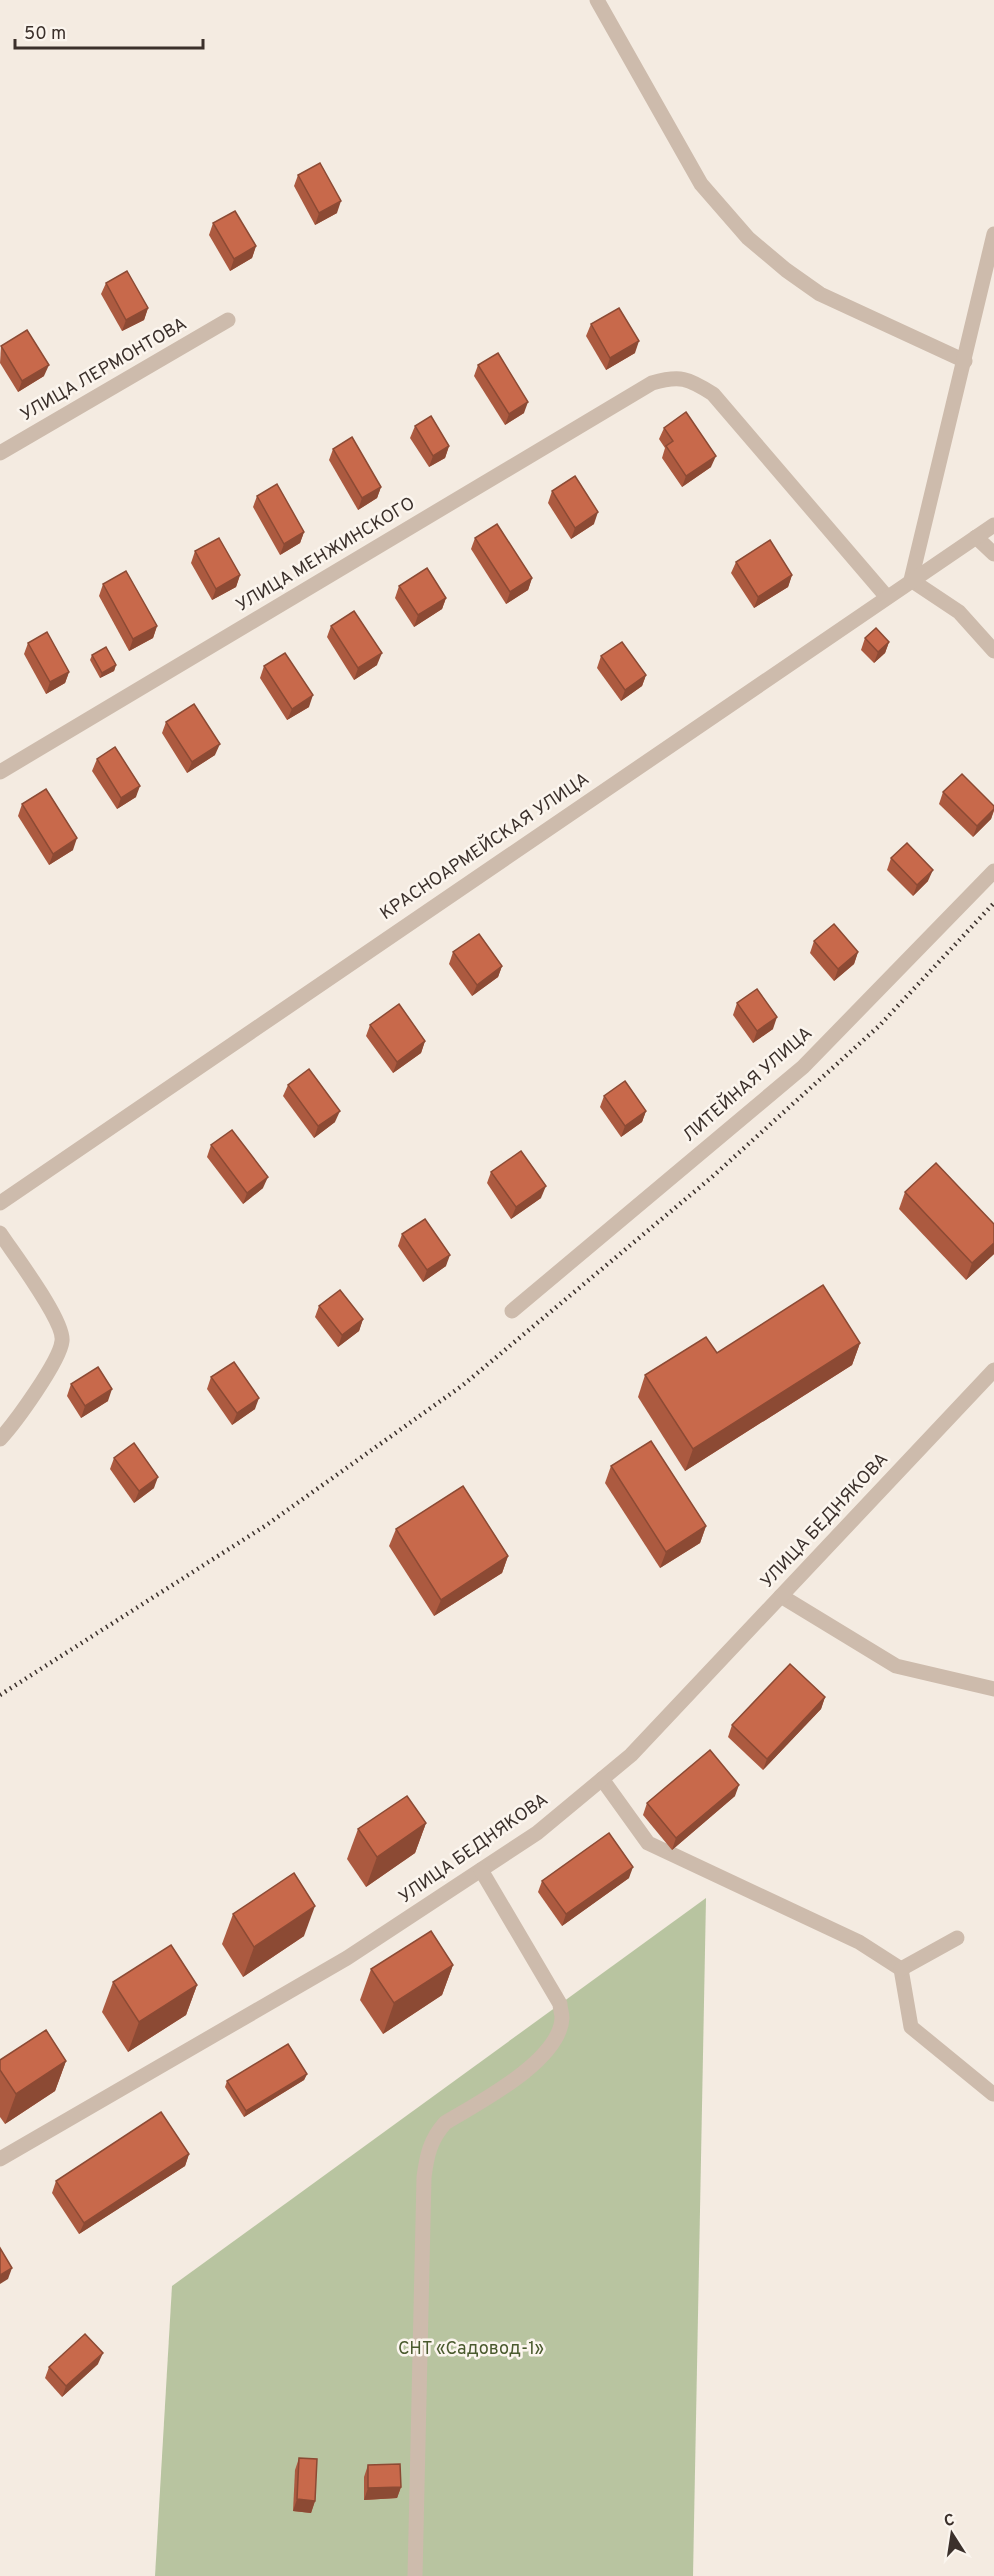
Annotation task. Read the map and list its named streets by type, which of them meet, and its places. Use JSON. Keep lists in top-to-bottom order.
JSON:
{
  "streets": {
    "street": [
      "УЛИЦА ЛЕРМОНТОВА",
      "УЛИЦА МЕНЖИНСКОГО",
      "КРАСНОАРМЕЙСКАЯ УЛИЦА",
      "ЛИТЕЙНАЯ УЛИЦА",
      "УЛИЦА БЕДНЯКОВА"
    ]
  },
  "crossings": [
    ["УЛИЦА МЕНЖИНСКОГО", "КРАСНОАРМЕЙСКАЯ УЛИЦА"]
  ],
  "parks": ["СНТ «Садовод-1»"],
  "scale_bar": "50 m",
  "north": "top"
}
